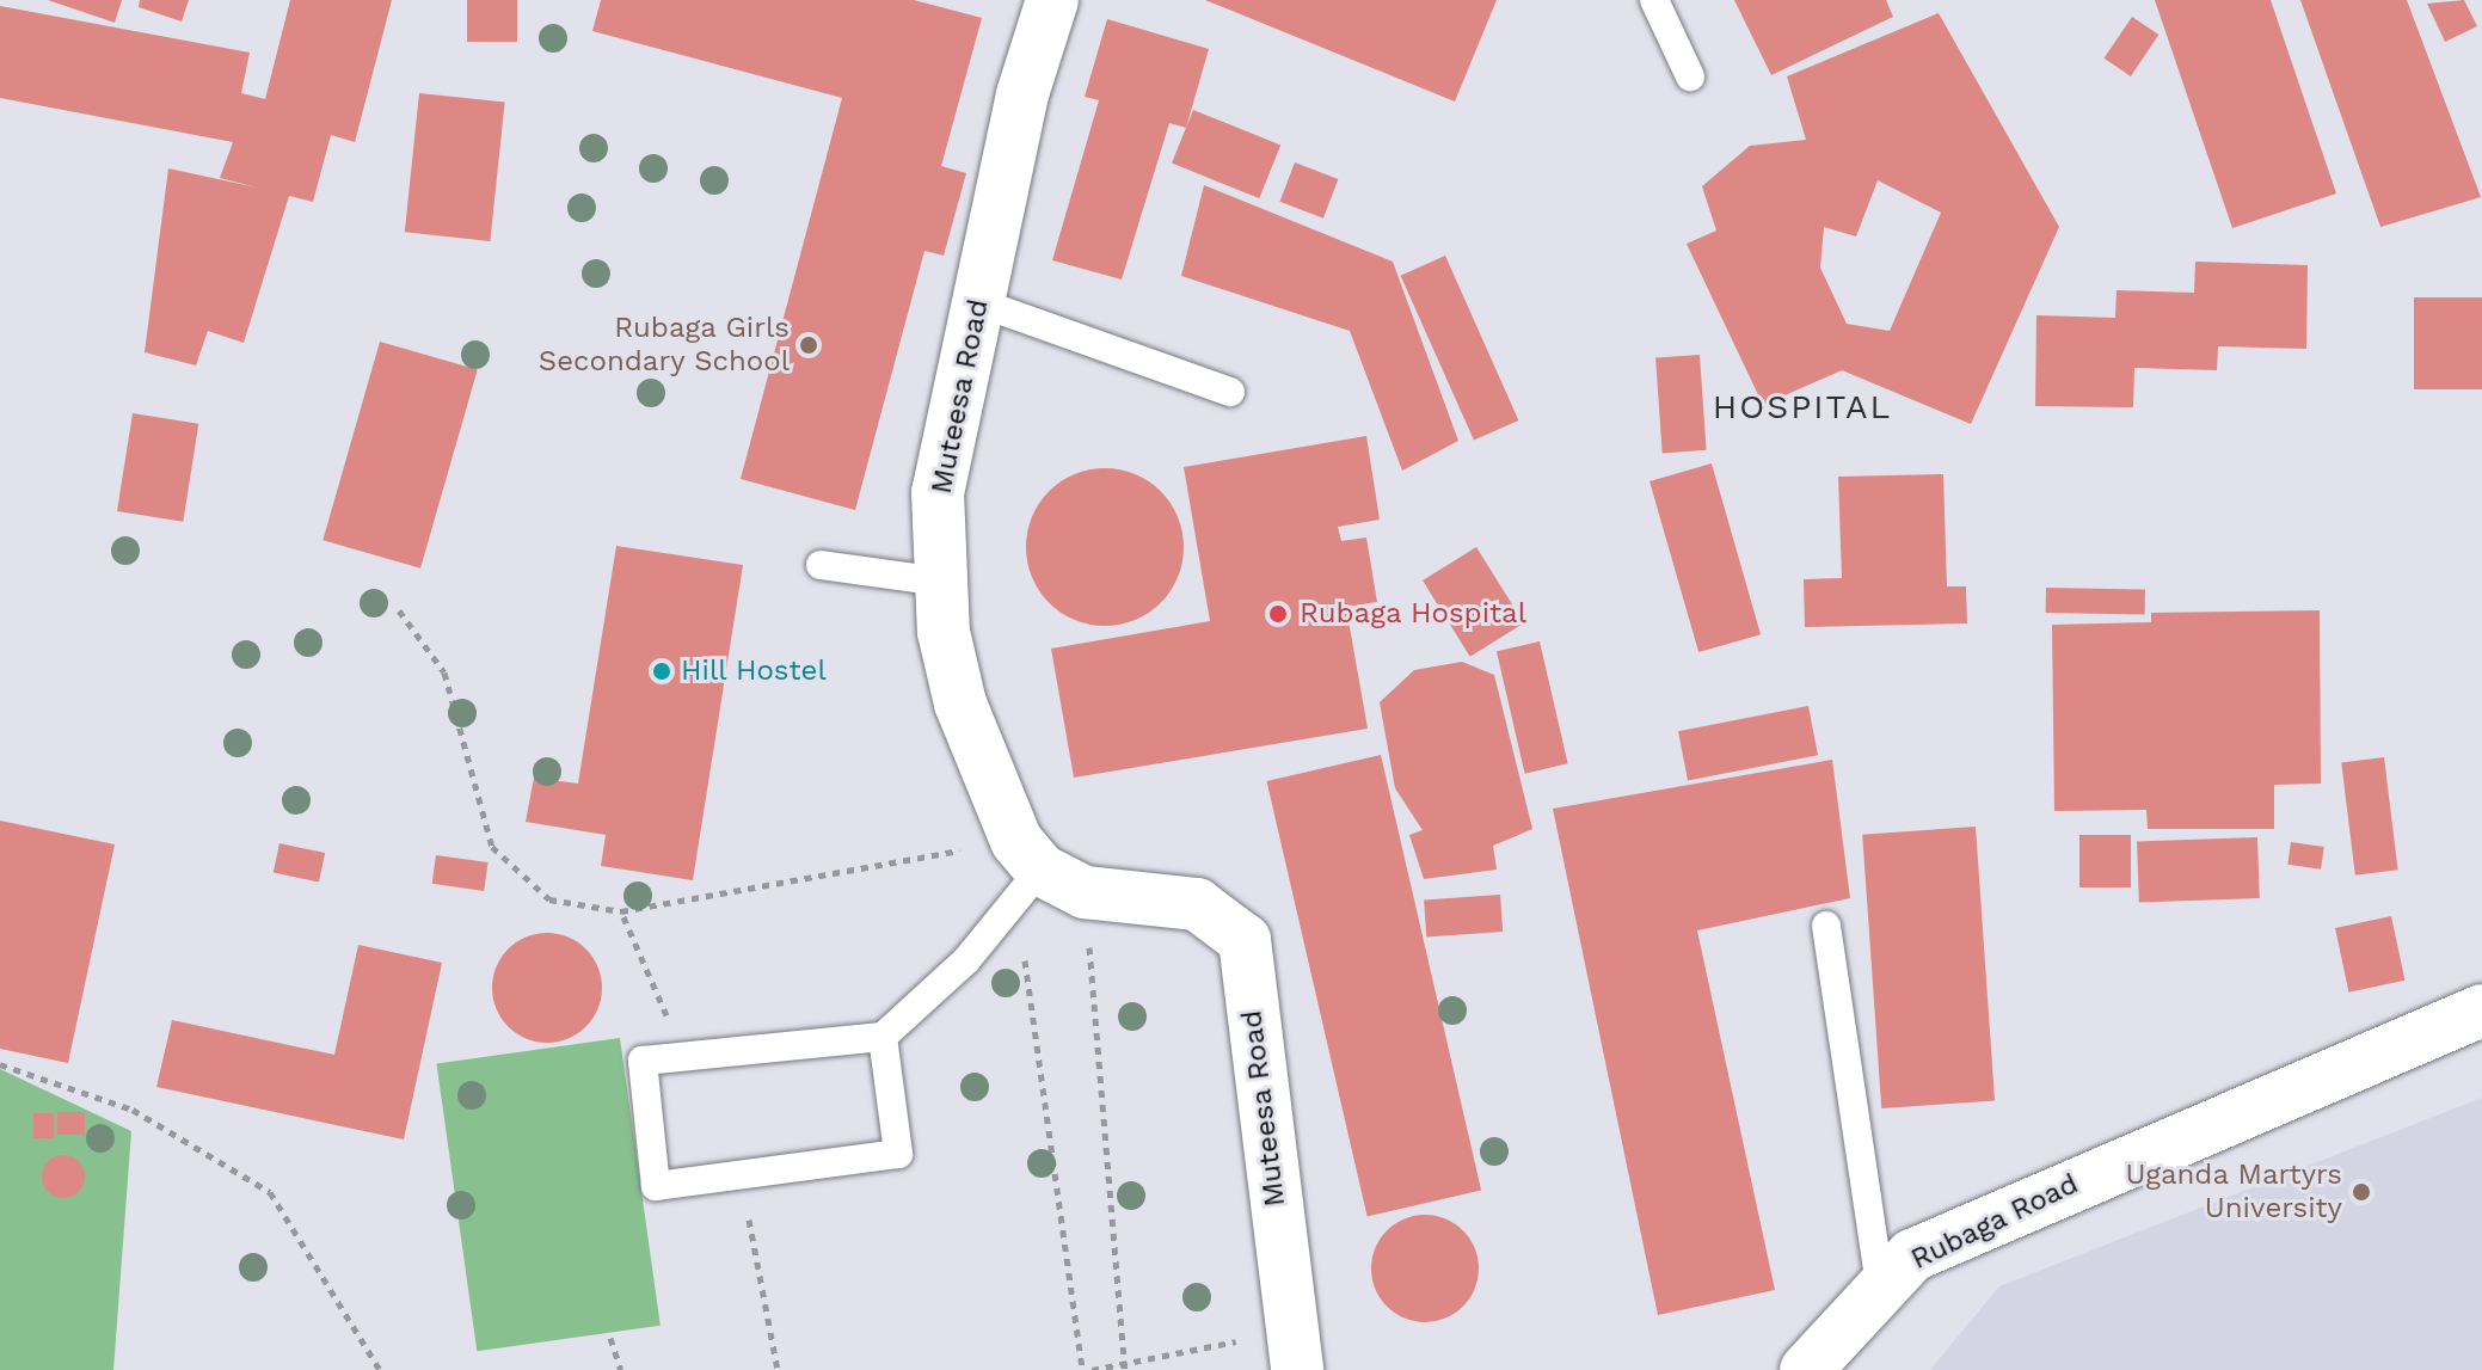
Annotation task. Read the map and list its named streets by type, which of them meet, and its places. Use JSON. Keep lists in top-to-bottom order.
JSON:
{
  "streets": {
    "street": ["Muteesa Road", "Rubaga Road"]
  },
  "districts": ["HOSPITAL"],
  "places": [
    "Rubaga Girls Secondary School",
    "Rubaga Hospital",
    "Hill Hostel",
    "Uganda Martyrs University"
  ]
}
